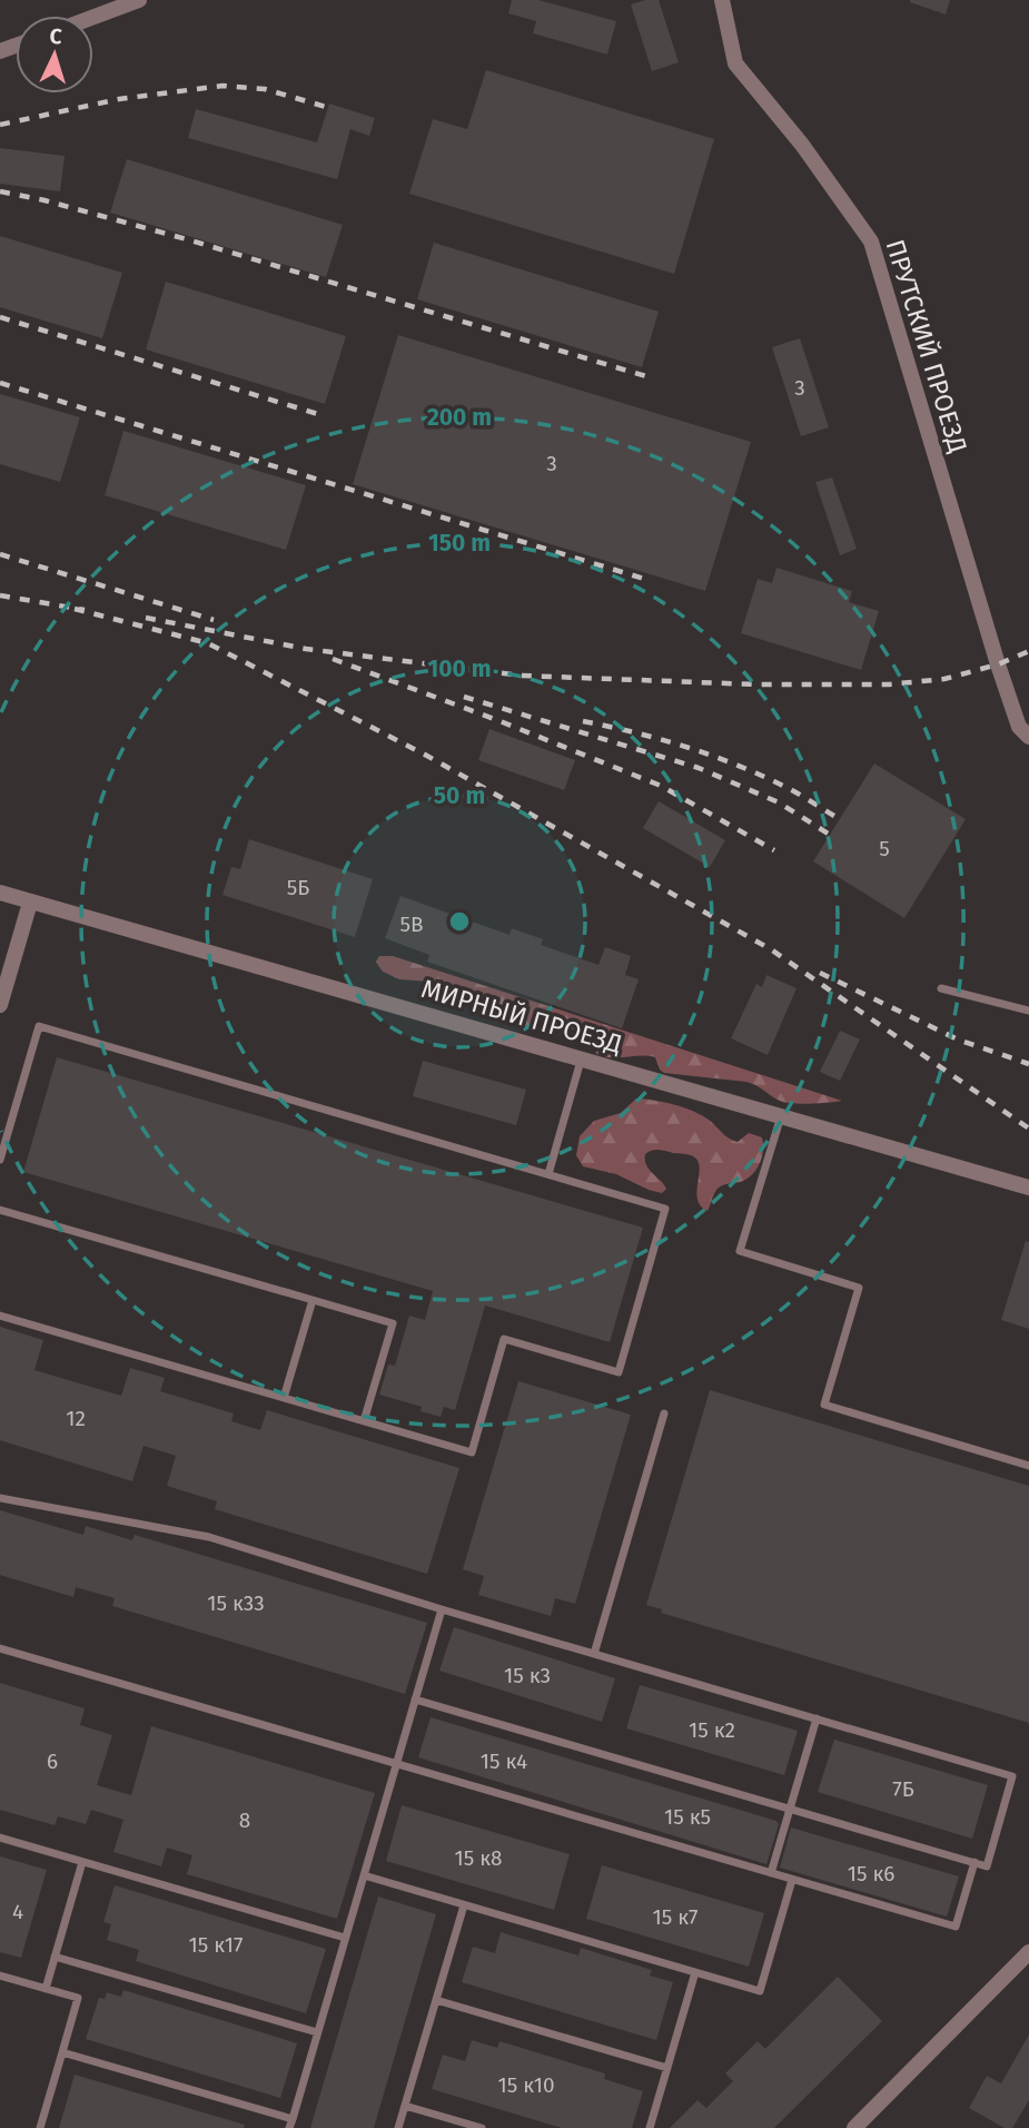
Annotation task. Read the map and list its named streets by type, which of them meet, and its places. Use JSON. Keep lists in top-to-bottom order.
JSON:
{
  "streets": {
    "street": ["ПРУТСКИЙ ПРОЕЗД", "МИРНЫЙ ПРОЕЗД"]
  },
  "house_numbers": [
    "3",
    "3",
    "5",
    "5Б",
    "5В",
    "12",
    "15 к33",
    "15 к3",
    "15 к2",
    "6",
    "15 к4",
    "7Б",
    "15 к5",
    "8",
    "15 к8",
    "15 к6",
    "4",
    "15 к7",
    "15 к17",
    "15 к10"
  ],
  "north": "top",
  "rings": [
    "200 m",
    "150 m",
    "100 m",
    "50 m"
  ]
}
